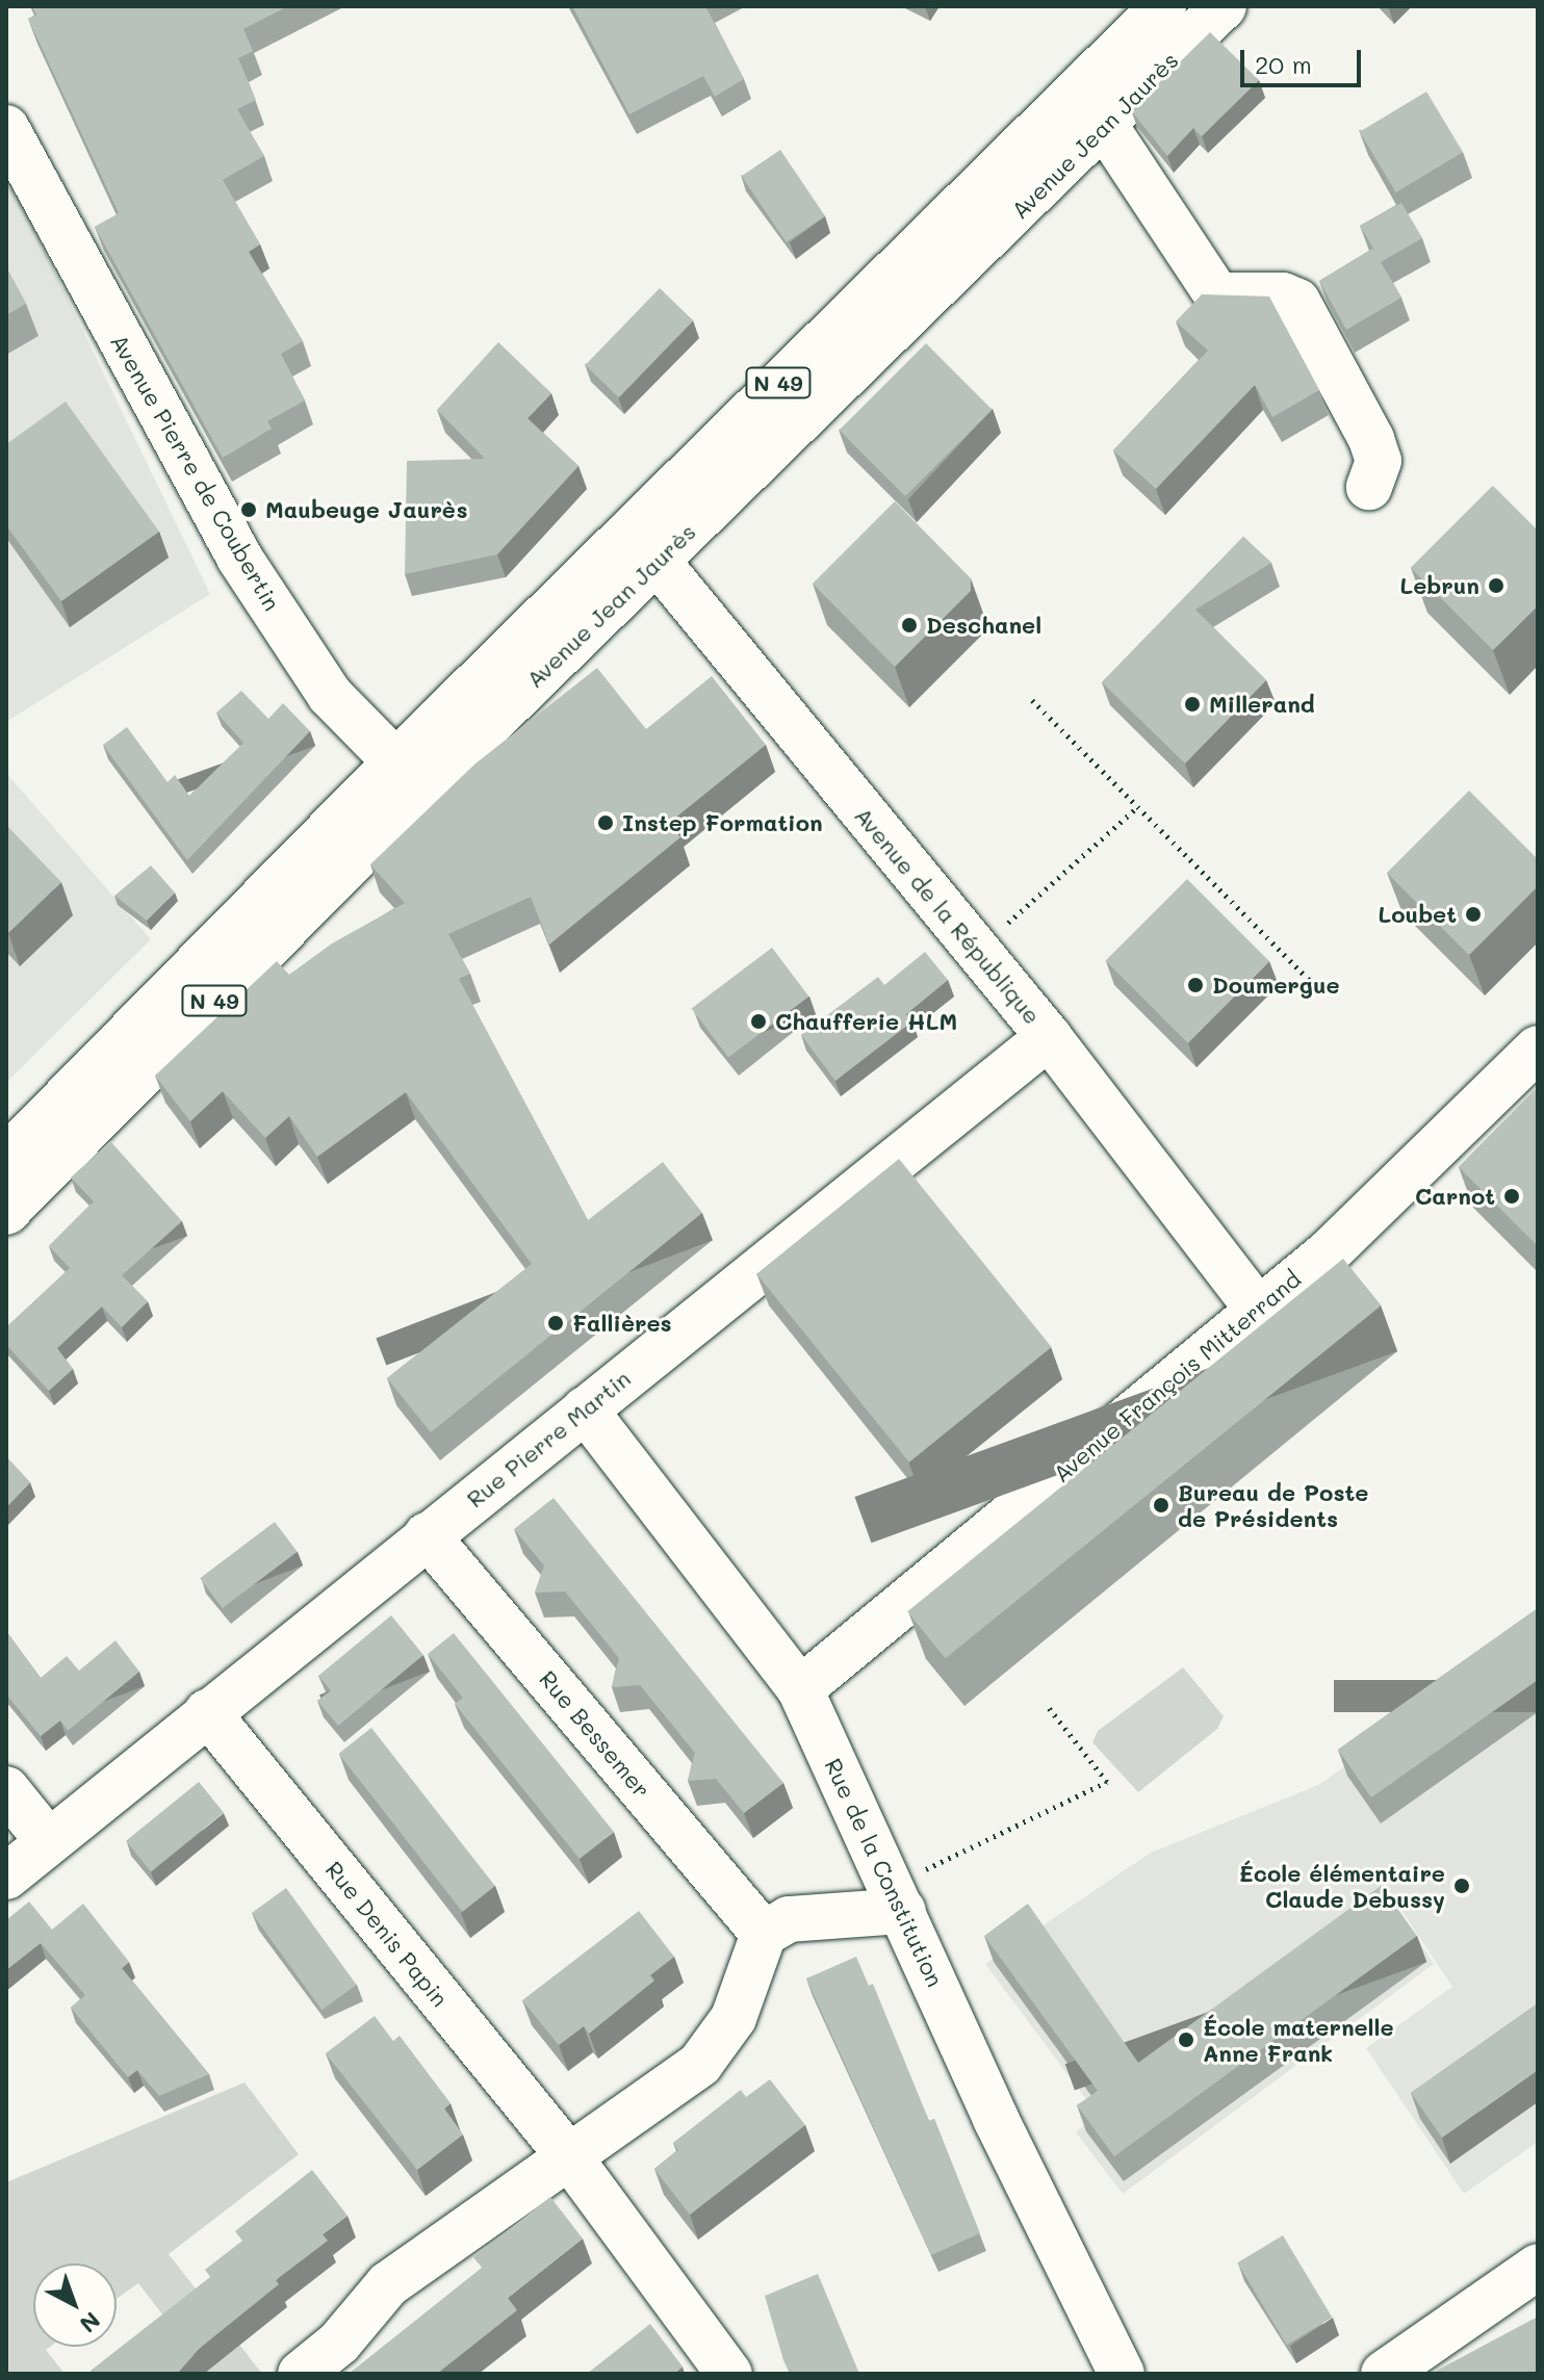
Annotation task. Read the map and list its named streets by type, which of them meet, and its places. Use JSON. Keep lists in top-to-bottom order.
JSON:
{
  "streets": {
    "street": [
      "Avenue Jean Jaurès",
      "N 49",
      "Avenue Pierre de Coubertin",
      "Avenue de la République",
      "Avenue François Mitterrand",
      "Rue Pierre Martin",
      "Rue Bessemer",
      "Rue de la Constitution",
      "Rue Denis Papin"
    ]
  },
  "crossings": [
    ["Avenue Jean Jaurès", "Avenue Pierre de Coubertin"],
    ["Avenue Jean Jaurès", "Avenue de la République"],
    ["Avenue de la République", "Avenue François Mitterrand"],
    ["Avenue de la République", "Rue Pierre Martin"],
    ["Avenue François Mitterrand", "Rue de la Constitution"],
    ["Rue Pierre Martin", "Rue Bessemer"],
    ["Rue Pierre Martin", "Rue de la Constitution"],
    ["Rue Pierre Martin", "Rue Denis Papin"]
  ],
  "places": [
    "Maubeuge Jaurès",
    "Lebrun",
    "Deschanel",
    "Millerand",
    "Instep Formation",
    "Loubet",
    "Doumergue",
    "Chaufferie HLM",
    "Carnot",
    "Fallières",
    "Bureau de Poste de Présidents",
    "École élémentaire Claude Debussy",
    "École maternelle Anne Frank"
  ],
  "scale_bar": "20 m",
  "north": "bottom right"
}
